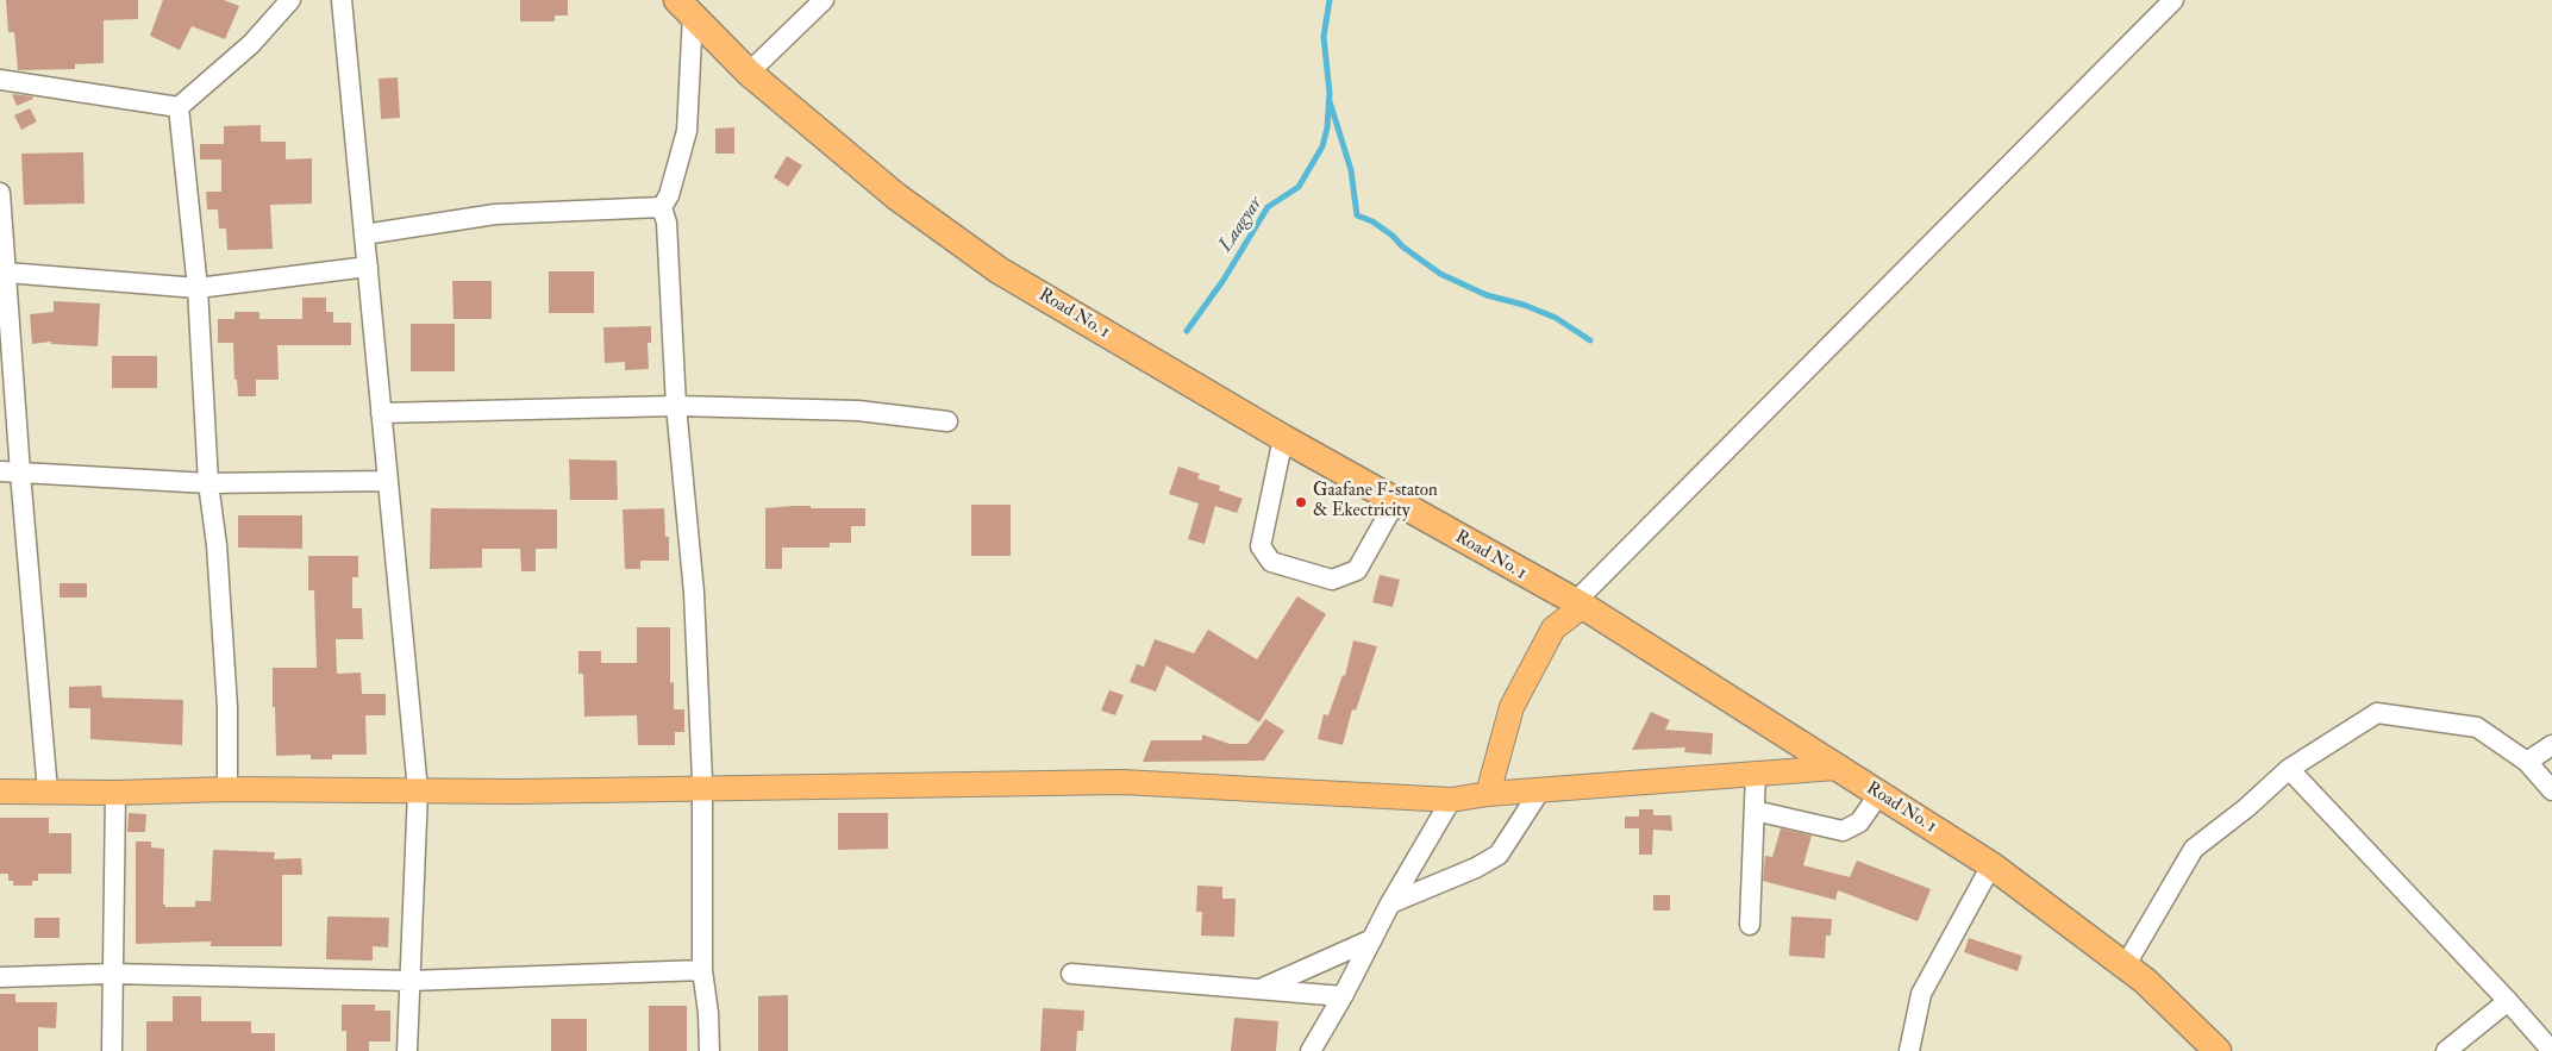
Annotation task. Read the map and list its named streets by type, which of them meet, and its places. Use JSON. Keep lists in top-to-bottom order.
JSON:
{
  "streets": {
    "highway": ["Road No. 1"]
  },
  "water": ["Laagyar"],
  "places": ["Gaafane F-staton & Ekectricity"]
}
